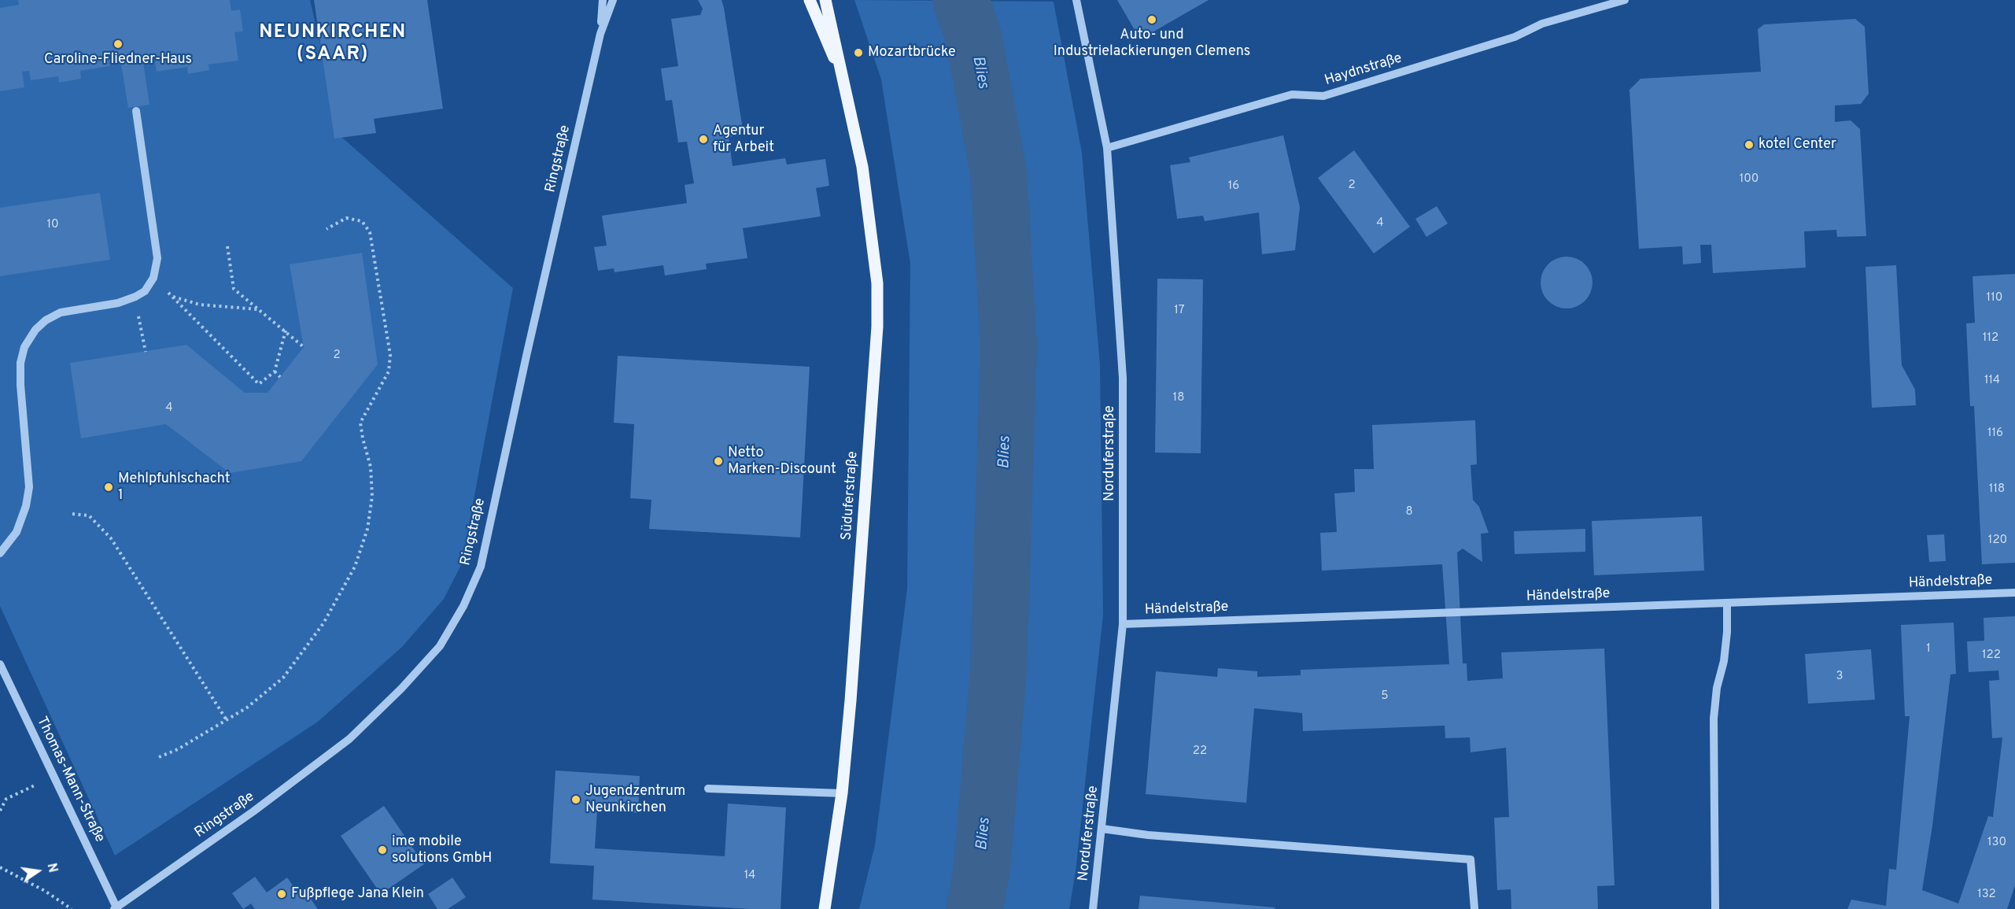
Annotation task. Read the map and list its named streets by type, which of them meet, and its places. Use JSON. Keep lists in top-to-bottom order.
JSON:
{
  "streets": {
    "main road": ["Süduferstraße"],
    "street": [
      "Haydnstraße",
      "Ringstraße",
      "Norduferstraße",
      "Händelstraße",
      "Thomas-Mann-Straße"
    ]
  },
  "crossings": [
    ["Haydnstraße", "Norduferstraße"],
    ["Ringstraße", "Thomas-Mann-Straße"],
    ["Norduferstraße", "Händelstraße"]
  ],
  "districts": ["NEUNKIRCHEN (SAAR)"],
  "water": ["Blies"],
  "places": [
    "Auto- und Industrielackierungen Clemens",
    "Caroline-Fliedner-Haus",
    "Mozartbrücke",
    "Agentur für Arbeit",
    "kotel Center",
    "Netto Marken-Discount",
    "Mehlpfuhlschacht 1",
    "Jugendzentrum Neunkirchen",
    "ime mobile solutions GmbH",
    "Fußpflege Jana Klein"
  ],
  "house_numbers": [
    "100",
    "2",
    "16",
    "4",
    "10",
    "110",
    "17",
    "112",
    "2",
    "114",
    "18",
    "4",
    "116",
    "118",
    "8",
    "120",
    "1",
    "122",
    "3",
    "5",
    "22",
    "130",
    "14",
    "132"
  ],
  "north": "right"
}
